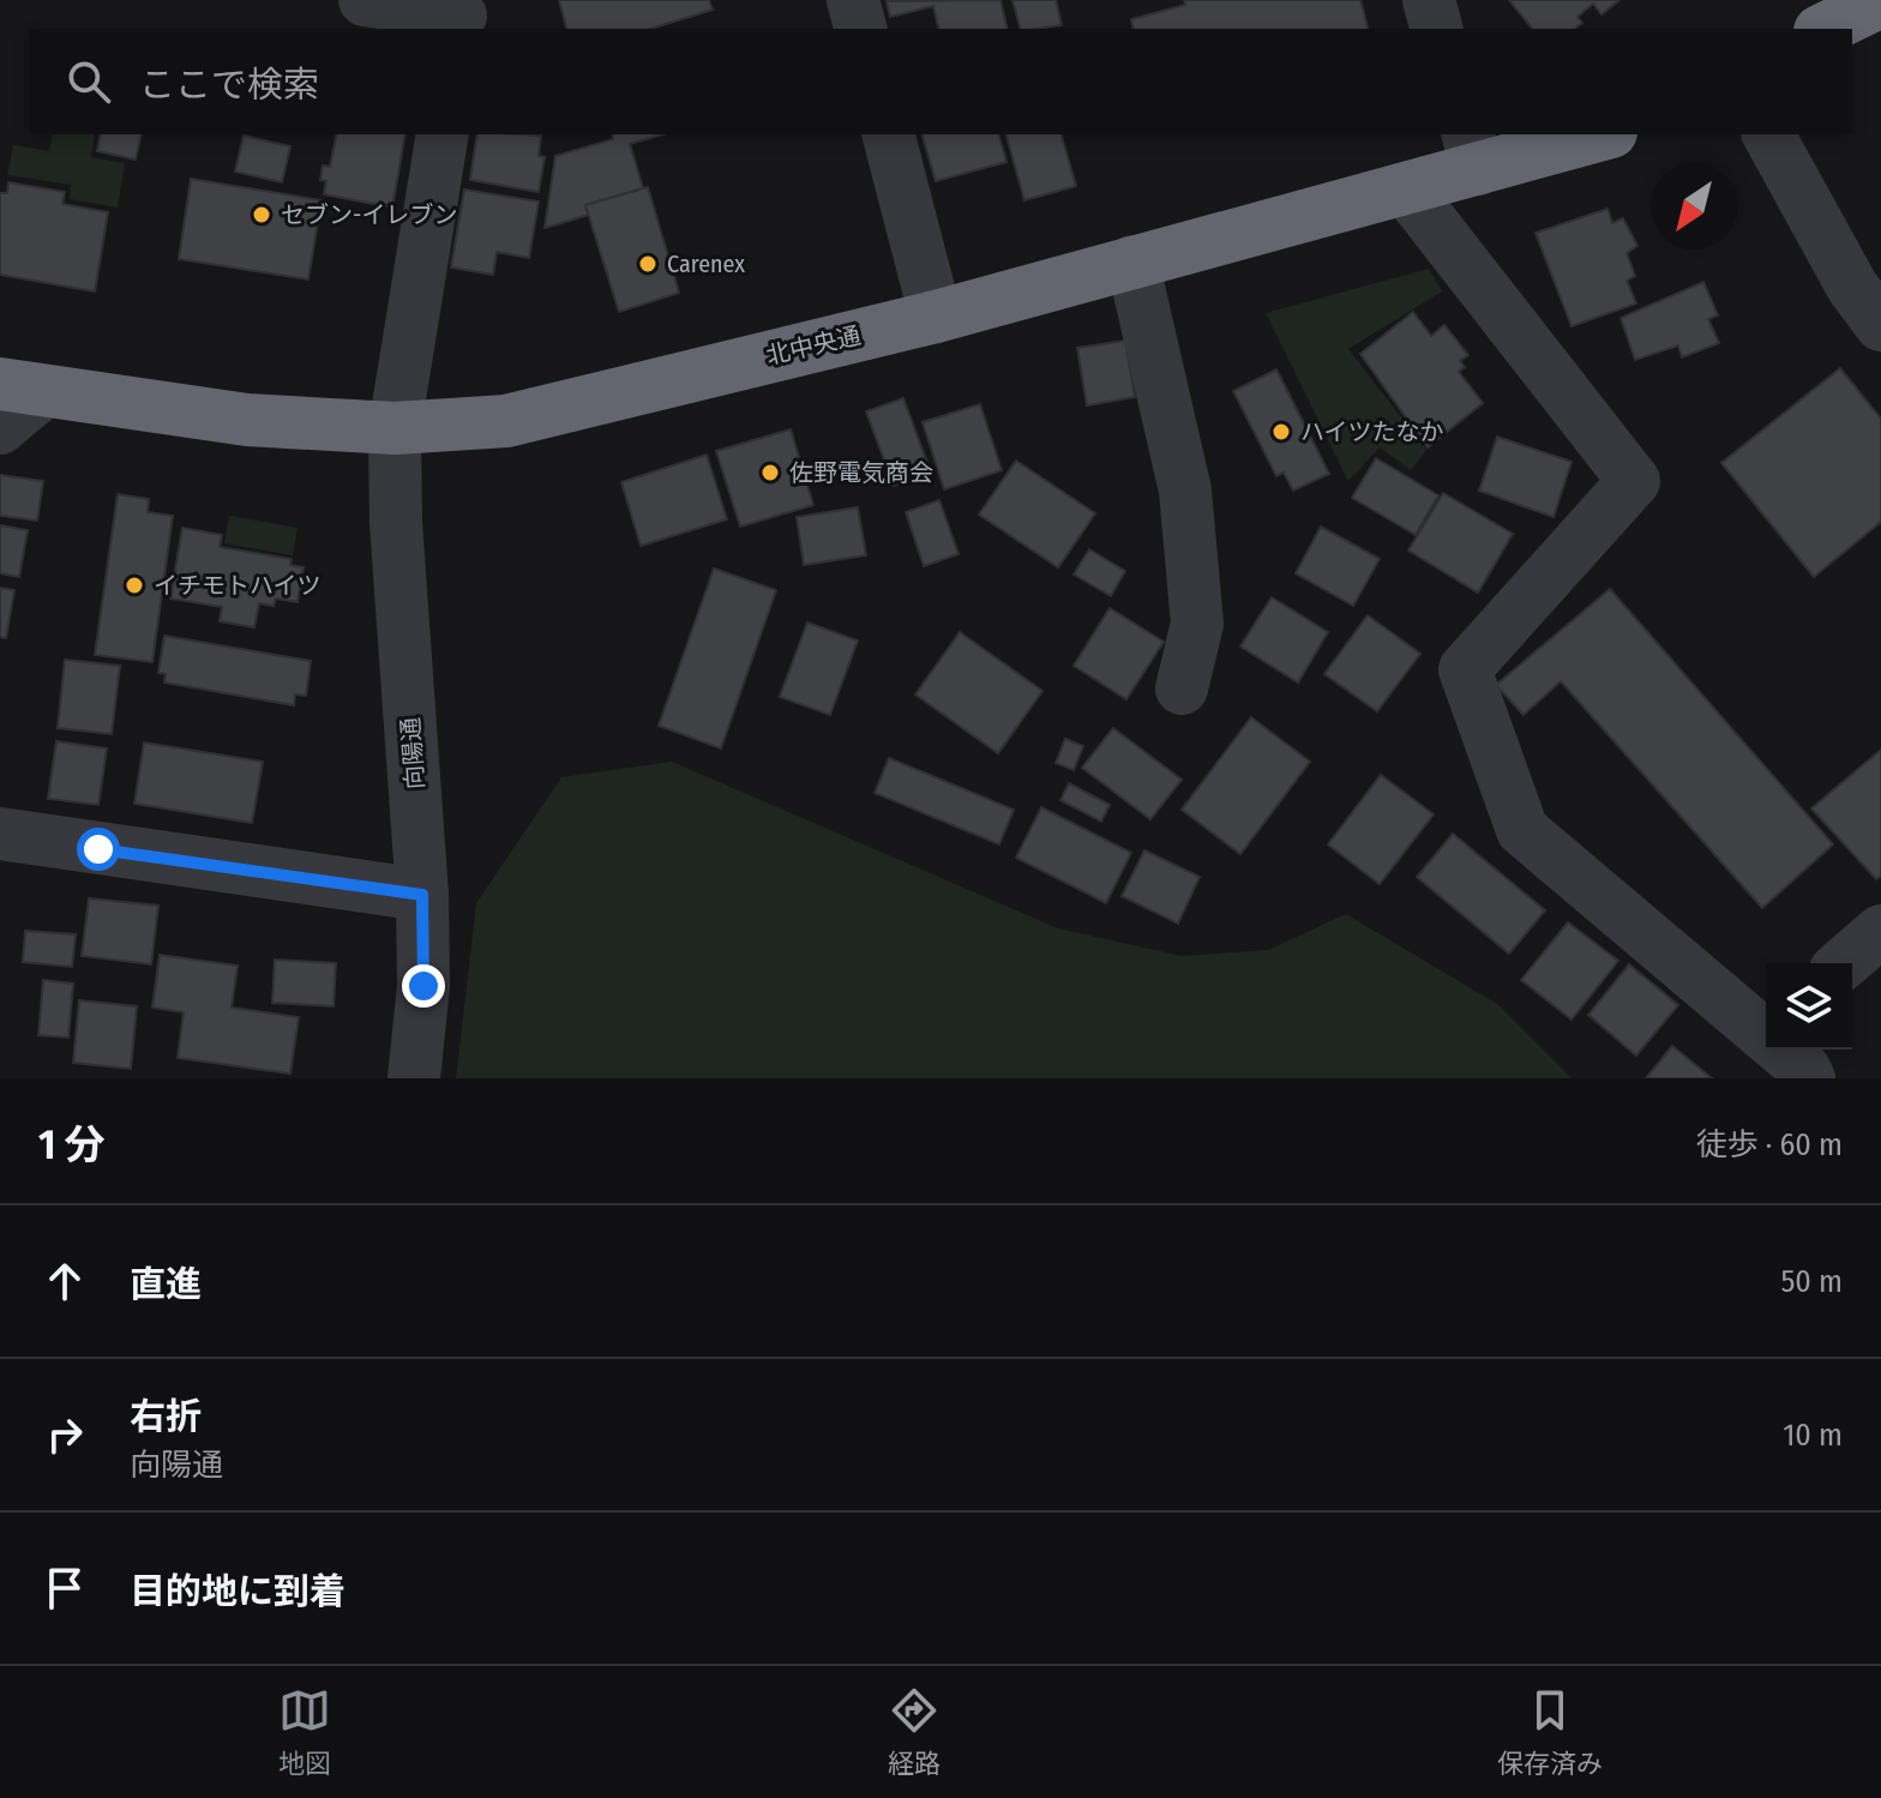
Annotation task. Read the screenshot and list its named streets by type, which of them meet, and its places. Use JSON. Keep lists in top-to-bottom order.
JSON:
{
  "streets": {
    "highway": ["北中央通"],
    "street": ["向陽通"]
  },
  "crossings": [
    ["北中央通", "向陽通"]
  ],
  "places": [
    "セブン-イレブン",
    "Carenex",
    "ハイツたなか",
    "佐野電気商会",
    "イチモトハイツ"
  ],
  "north": "bottom left",
  "page": {
    "search": "ここで検索",
    "heading": ["1 分", "徒歩 · 60 m"],
    "list": [
      ["直進", "50 m"],
      ["右折", "向陽通", "10 m"],
      "目的地に到着"
    ],
    "nav": ["地図", "経路", "保存済み"]
  }
}
